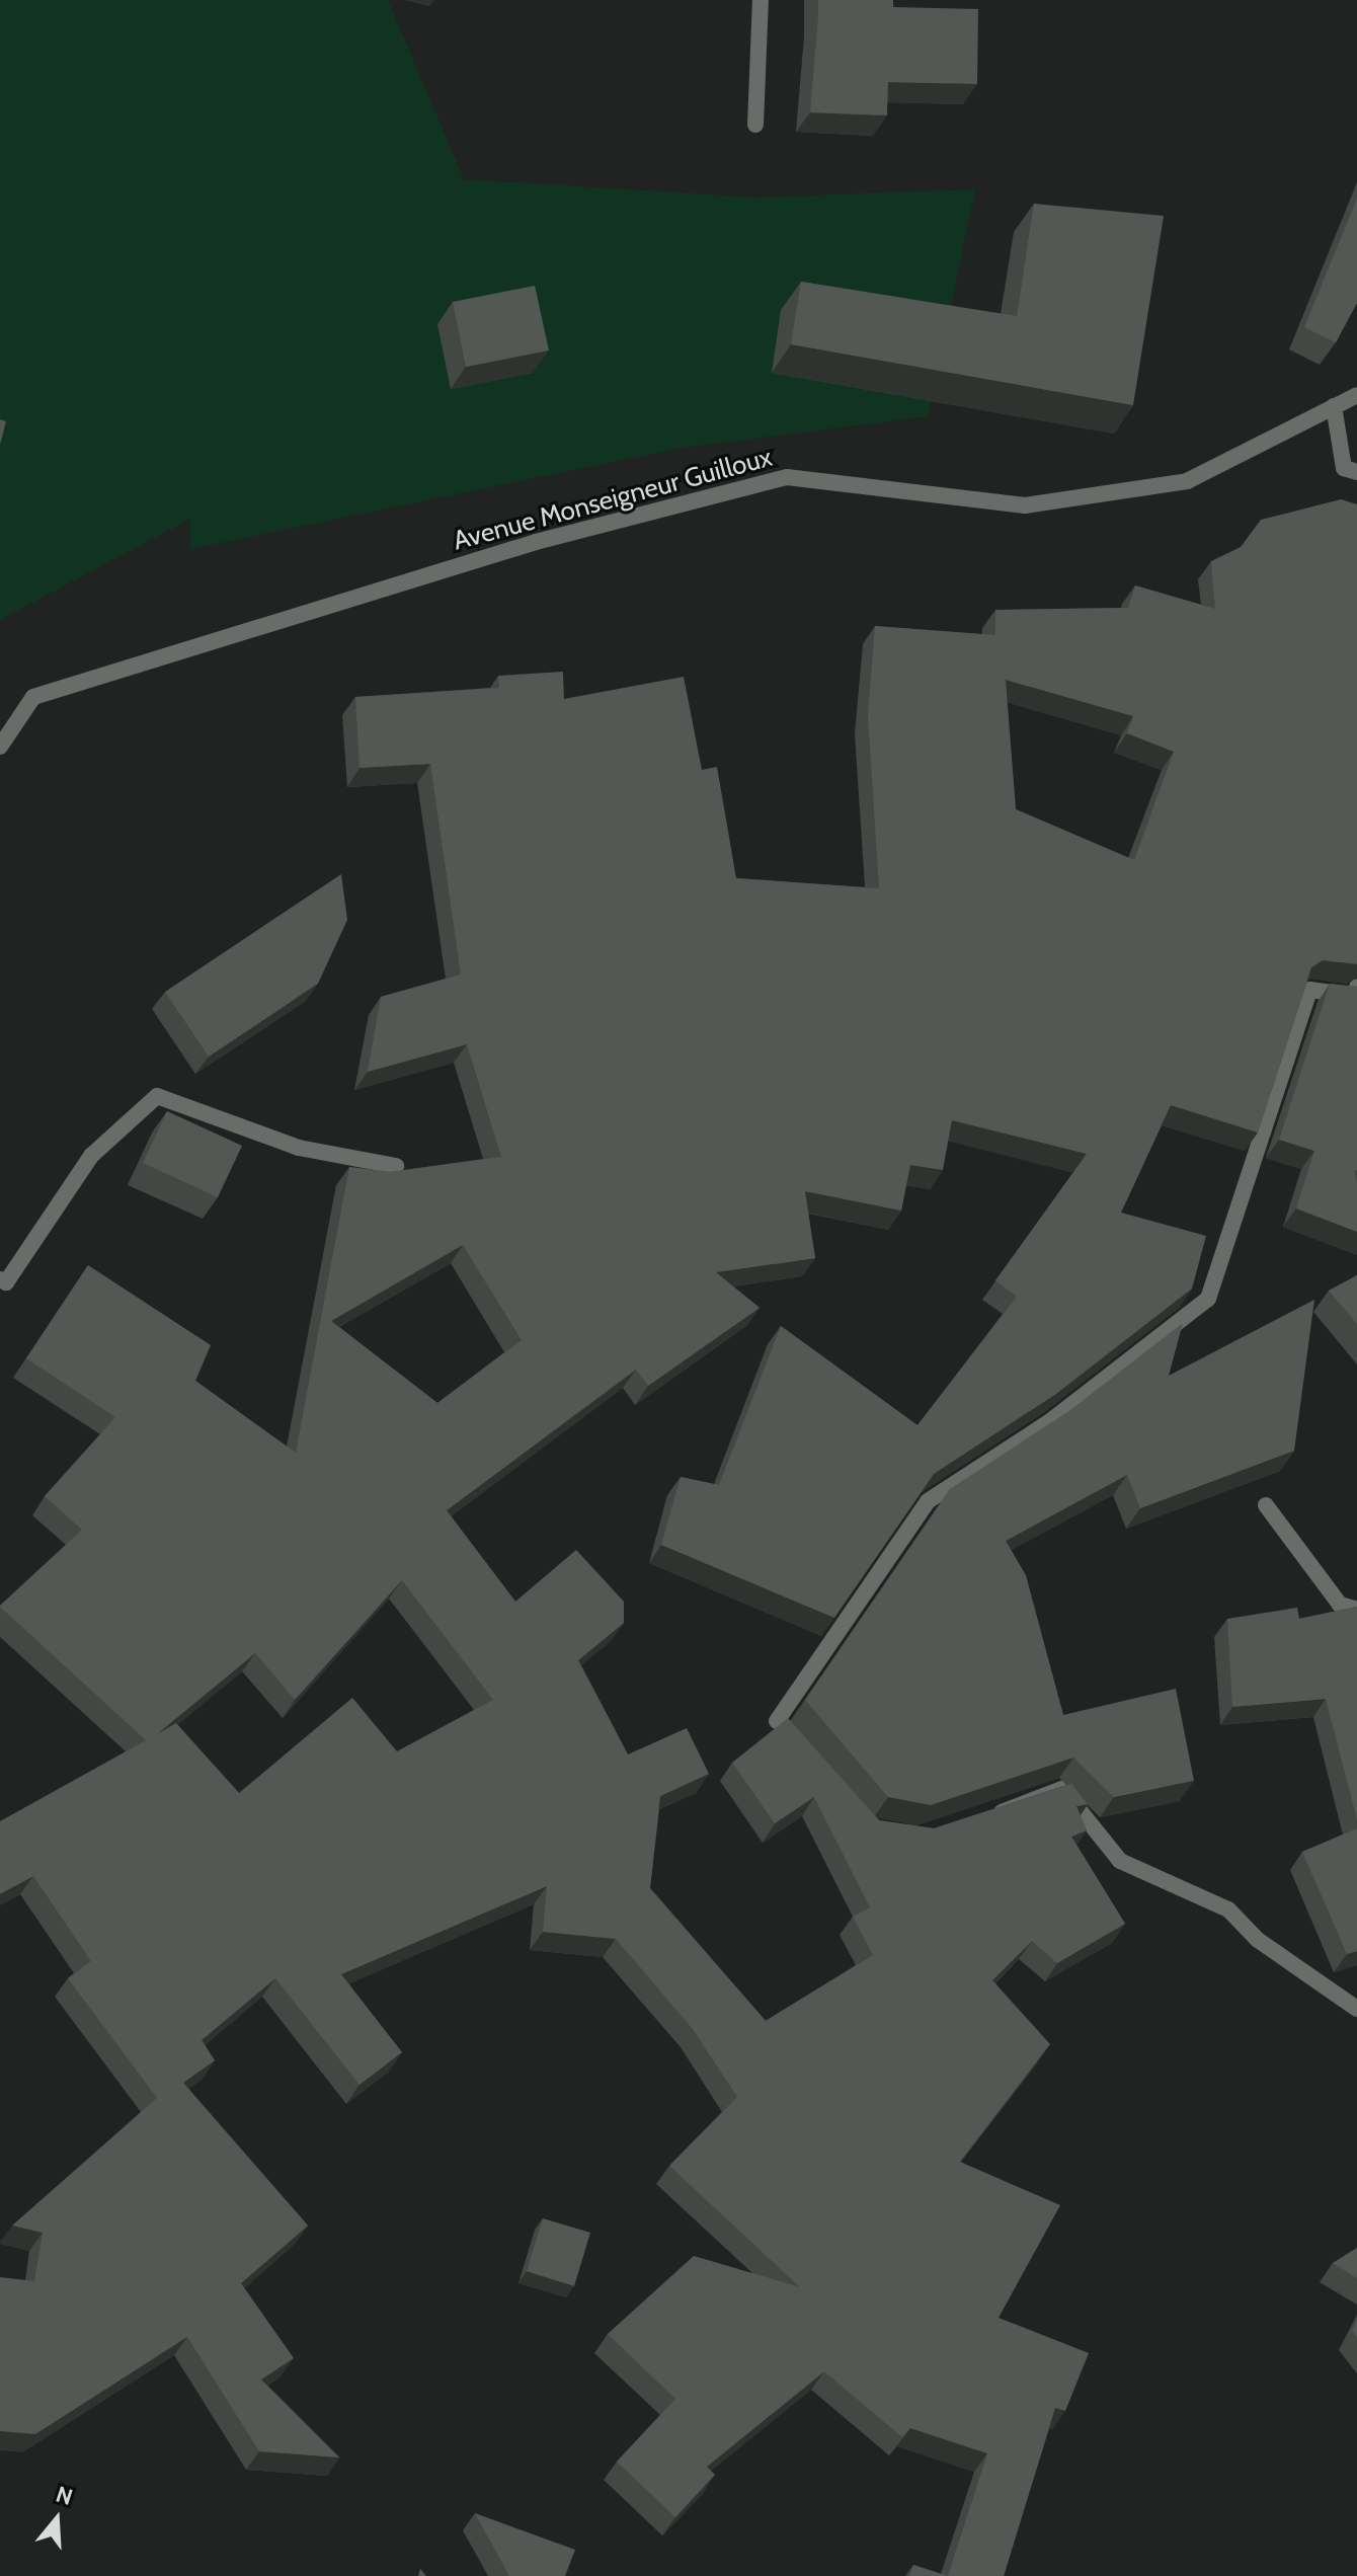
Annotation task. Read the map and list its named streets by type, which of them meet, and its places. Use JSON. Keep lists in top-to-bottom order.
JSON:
{
  "streets": {
    "street": ["Avenue Monseigneur Guilloux"]
  },
  "north": "top"
}
